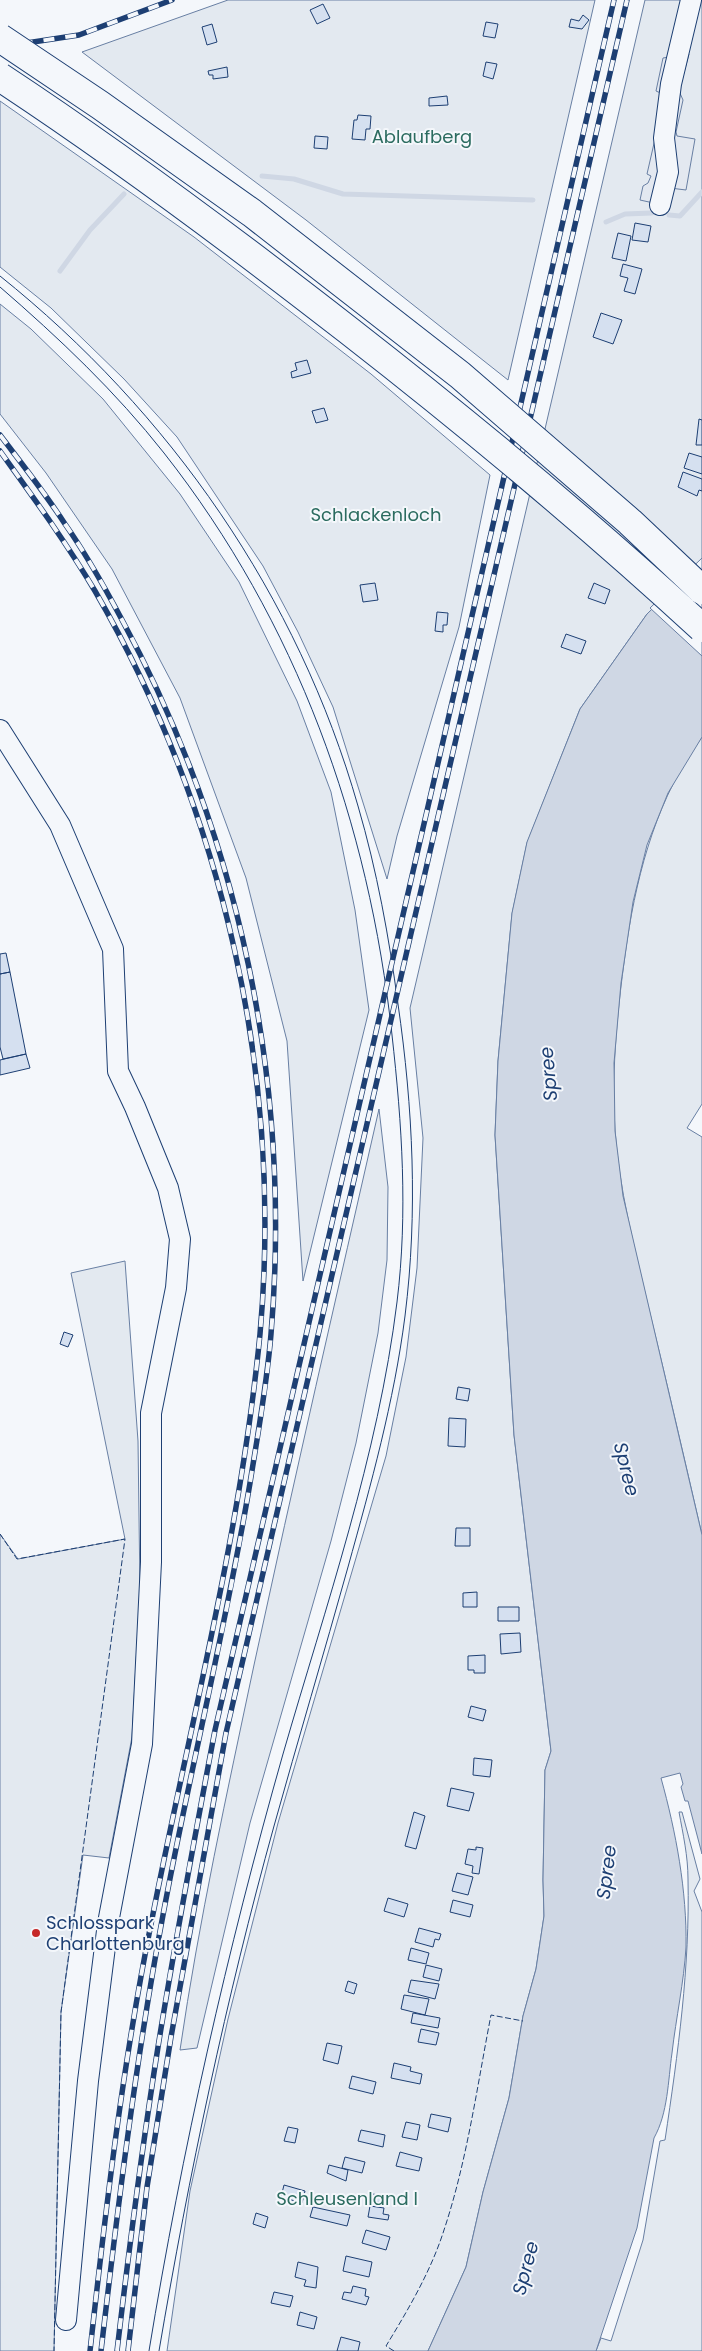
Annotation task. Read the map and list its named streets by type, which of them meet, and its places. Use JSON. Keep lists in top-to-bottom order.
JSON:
{
  "water": ["Spree"],
  "parks": ["Ablaufberg", "Schlackenloch", "Schleusenland I"],
  "places": ["Schlosspark Charlottenburg"]
}
